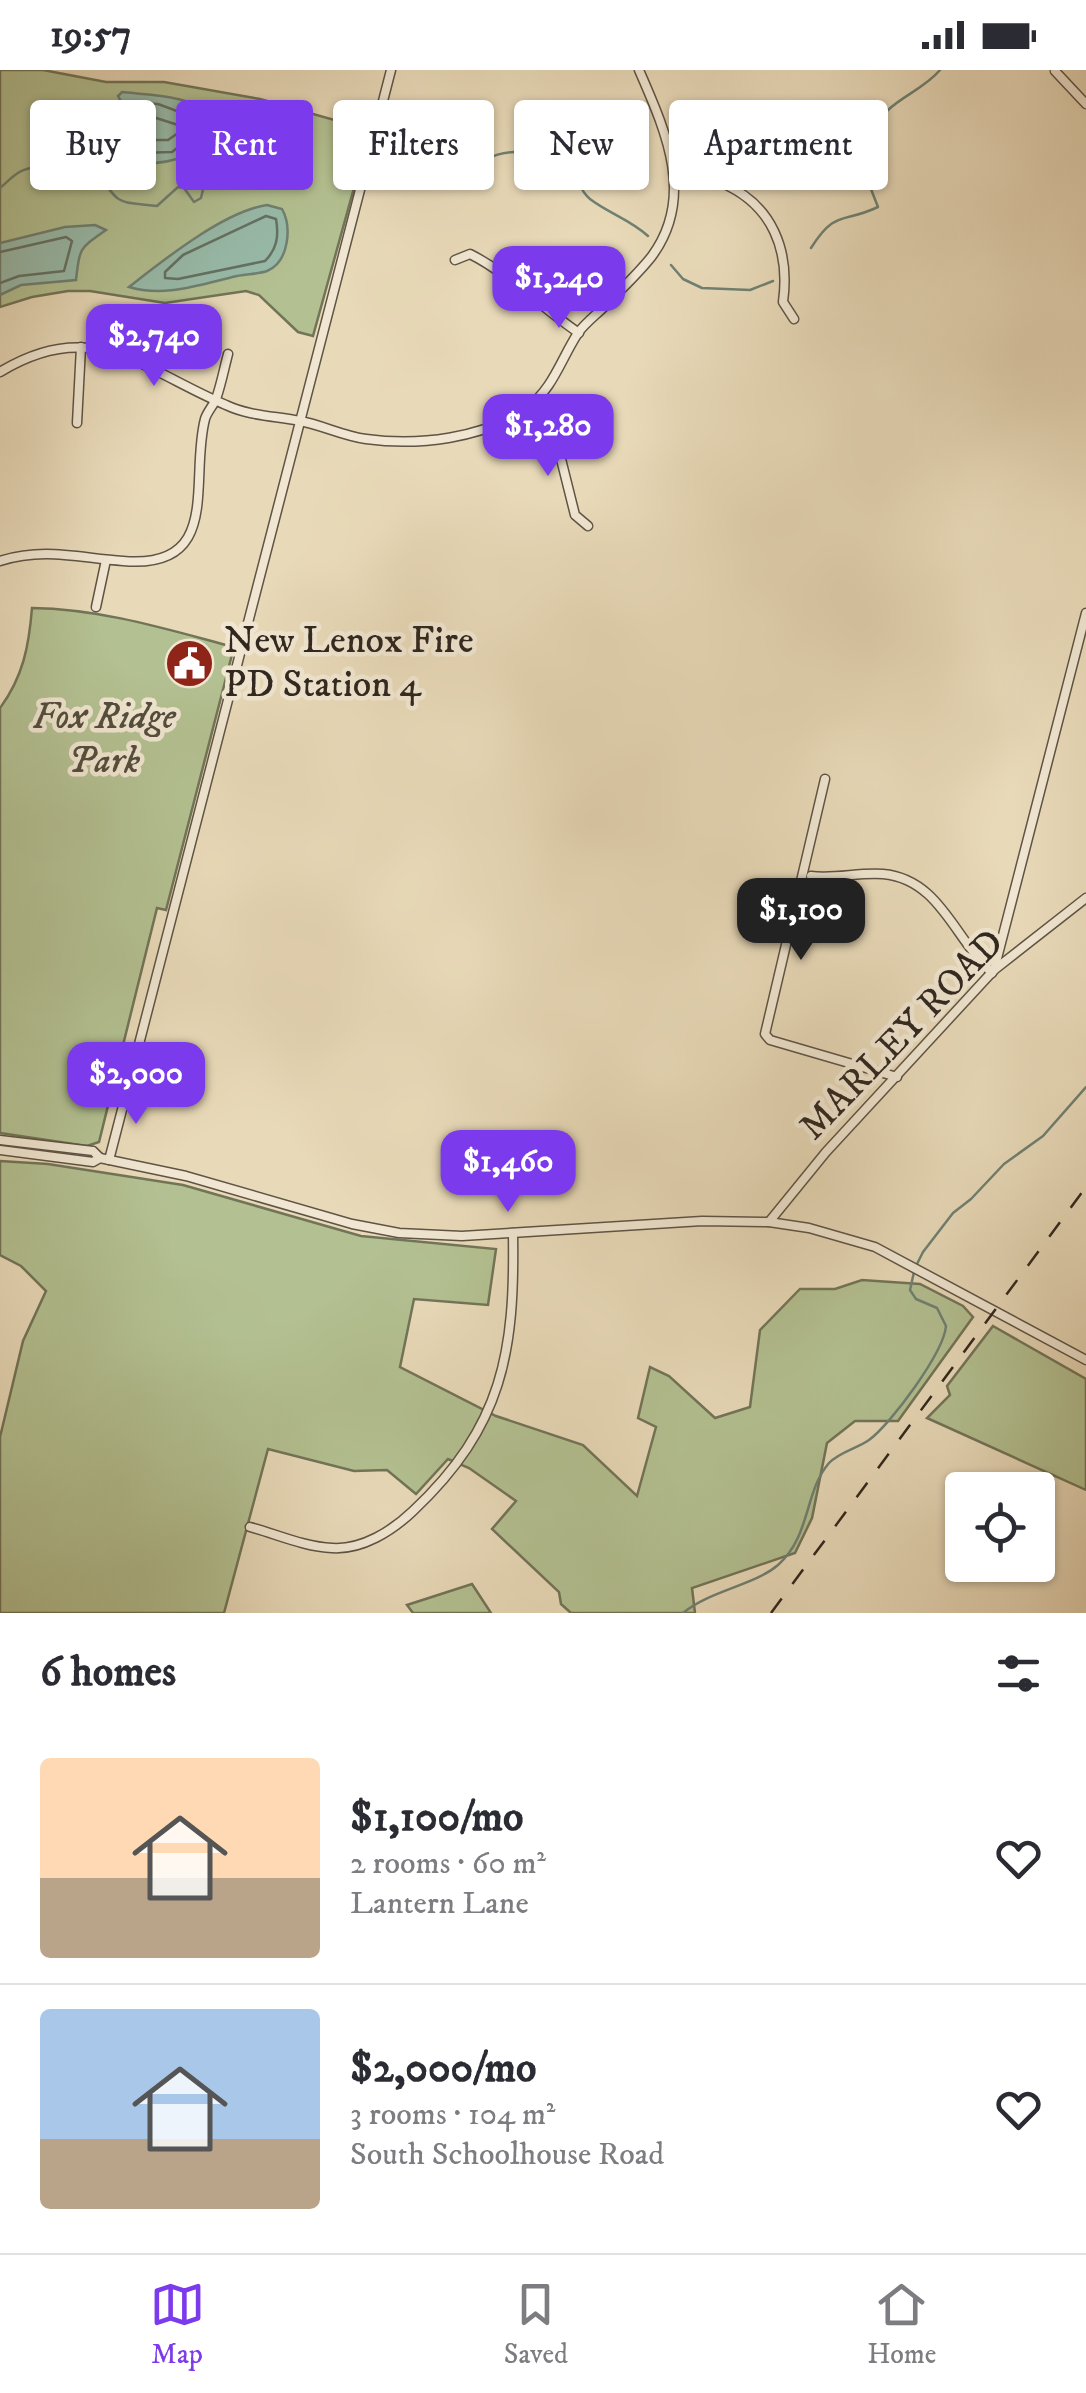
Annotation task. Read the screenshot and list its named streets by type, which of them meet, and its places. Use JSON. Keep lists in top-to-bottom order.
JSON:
{
  "streets": {
    "street": ["MARLEY ROAD"]
  },
  "parks": ["Fox Ridge Park"],
  "places": {
    "public building": ["New Lenox Fire PD Station 4"]
  },
  "page": {
    "status": "19:57",
    "chip": [
      "Buy",
      "Rent",
      "Filters",
      "New",
      "Apartment"
    ],
    "price": [
      "$1,240",
      "$2,740",
      "$1,280",
      "$1,100",
      "$2,000",
      "$1,460"
    ],
    "heading": "6 homes",
    "list": [
      {
        "name": "$1,100/mo",
        "note": "2 rooms · 60 m² · Lantern Lane"
      },
      {
        "name": "$2,000/mo",
        "note": "3 rooms · 104 m² · South Schoolhouse Road"
      }
    ],
    "tabs": ["Map", "Saved", "Home"]
  }
}
